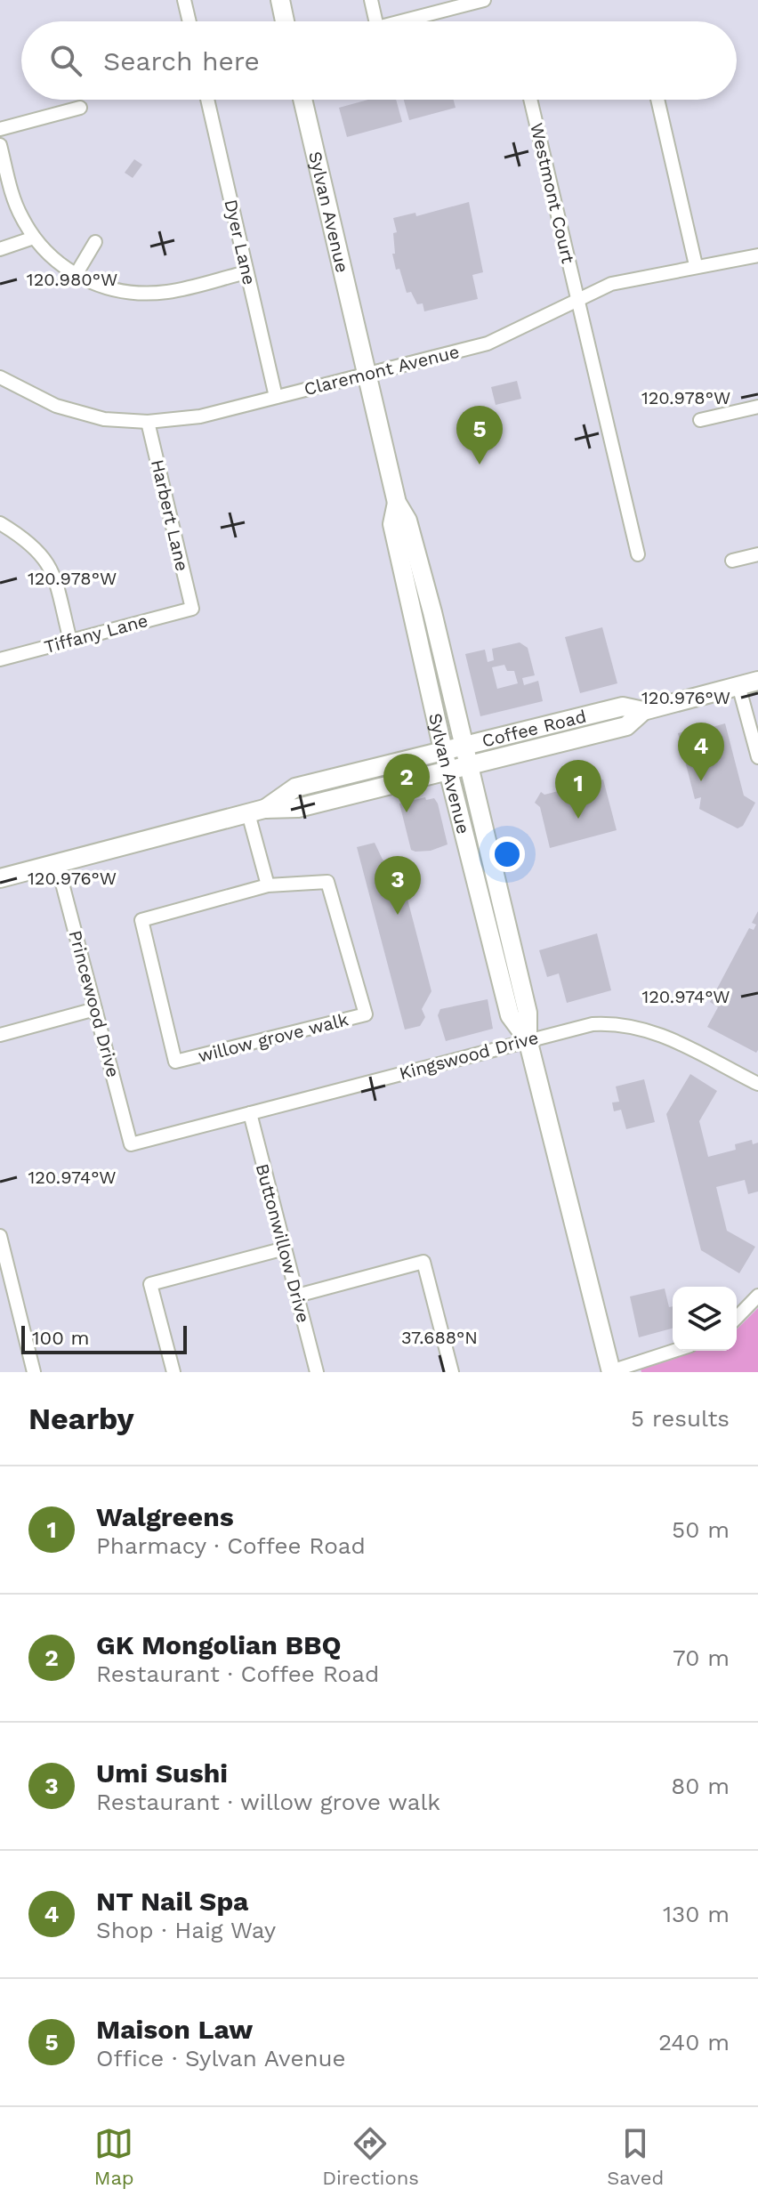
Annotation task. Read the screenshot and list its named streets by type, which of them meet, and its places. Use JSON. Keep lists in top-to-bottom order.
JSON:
{
  "streets": {
    "main road": ["Sylvan Avenue", "Coffee Road"],
    "street": [
      "Westmont Court",
      "Dyer Lane",
      "Claremont Avenue",
      "Harbert Lane",
      "Tiffany Lane",
      "Princewood Drive",
      "willow grove walk",
      "Kingswood Drive",
      "Buttonwillow Drive"
    ]
  },
  "crossings": [
    ["Westmont Court", "Claremont Avenue"],
    ["Sylvan Avenue", "Claremont Avenue"],
    ["Sylvan Avenue", "Coffee Road"],
    ["Sylvan Avenue", "Kingswood Drive"],
    ["Dyer Lane", "Claremont Avenue"],
    ["Claremont Avenue", "Harbert Lane"],
    ["Harbert Lane", "Tiffany Lane"],
    ["Coffee Road", "Princewood Drive"],
    ["Princewood Drive", "Kingswood Drive"],
    ["Kingswood Drive", "Buttonwillow Drive"]
  ],
  "scale_bar": "100 m",
  "page": {
    "search": "Search here",
    "pins": [
      "5",
      "4",
      "2",
      "1",
      "3"
    ],
    "scale": "100 m",
    "heading": ["Nearby", "5 results"],
    "list": [
      {
        "mark": "1",
        "name": "Walgreens",
        "note": "Pharmacy · Coffee Road",
        "value": "50 m"
      },
      {
        "mark": "2",
        "name": "GK Mongolian BBQ",
        "note": "Restaurant · Coffee Road",
        "value": "70 m"
      },
      {
        "mark": "3",
        "name": "Umi Sushi",
        "note": "Restaurant · willow grove walk",
        "value": "80 m"
      },
      {
        "mark": "4",
        "name": "NT Nail Spa",
        "note": "Shop · Haig Way",
        "value": "130 m"
      },
      {
        "mark": "5",
        "name": "Maison Law",
        "note": "Office · Sylvan Avenue",
        "value": "240 m"
      }
    ],
    "nav": ["Map", "Directions", "Saved"]
  },
  "coordinates": [
    "120.980°W",
    "120.978°W",
    "120.976°W",
    "120.974°W",
    "37.688°N"
  ]
}
